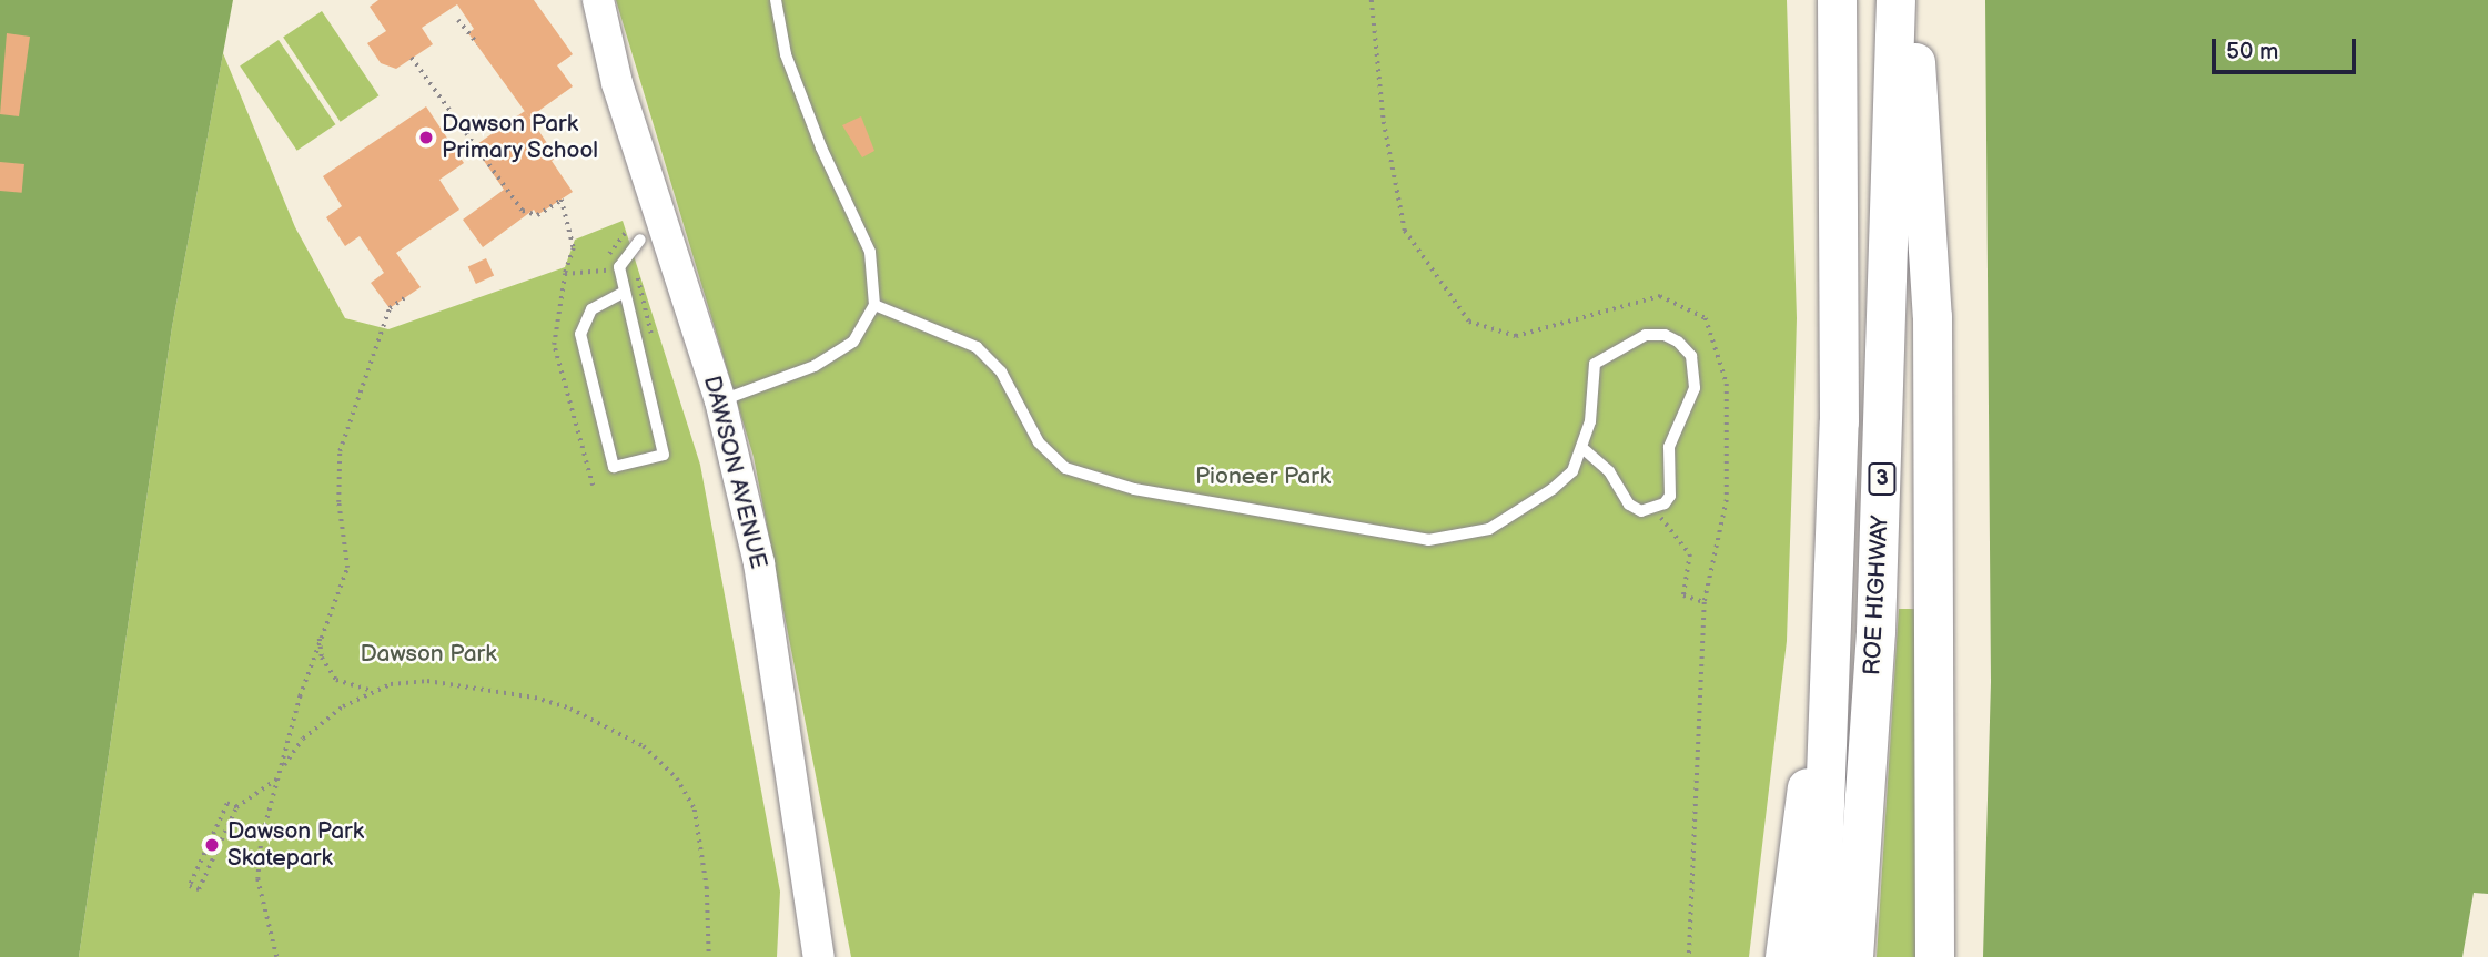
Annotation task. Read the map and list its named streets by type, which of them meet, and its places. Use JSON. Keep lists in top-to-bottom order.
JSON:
{
  "streets": {
    "highway": ["3", "ROE HIGHWAY"],
    "main road": ["DAWSON AVENUE"]
  },
  "parks": ["Pioneer Park", "Dawson Park"],
  "places": ["Dawson Park Primary School", "Dawson Park Skatepark"],
  "scale_bar": "50 m"
}
